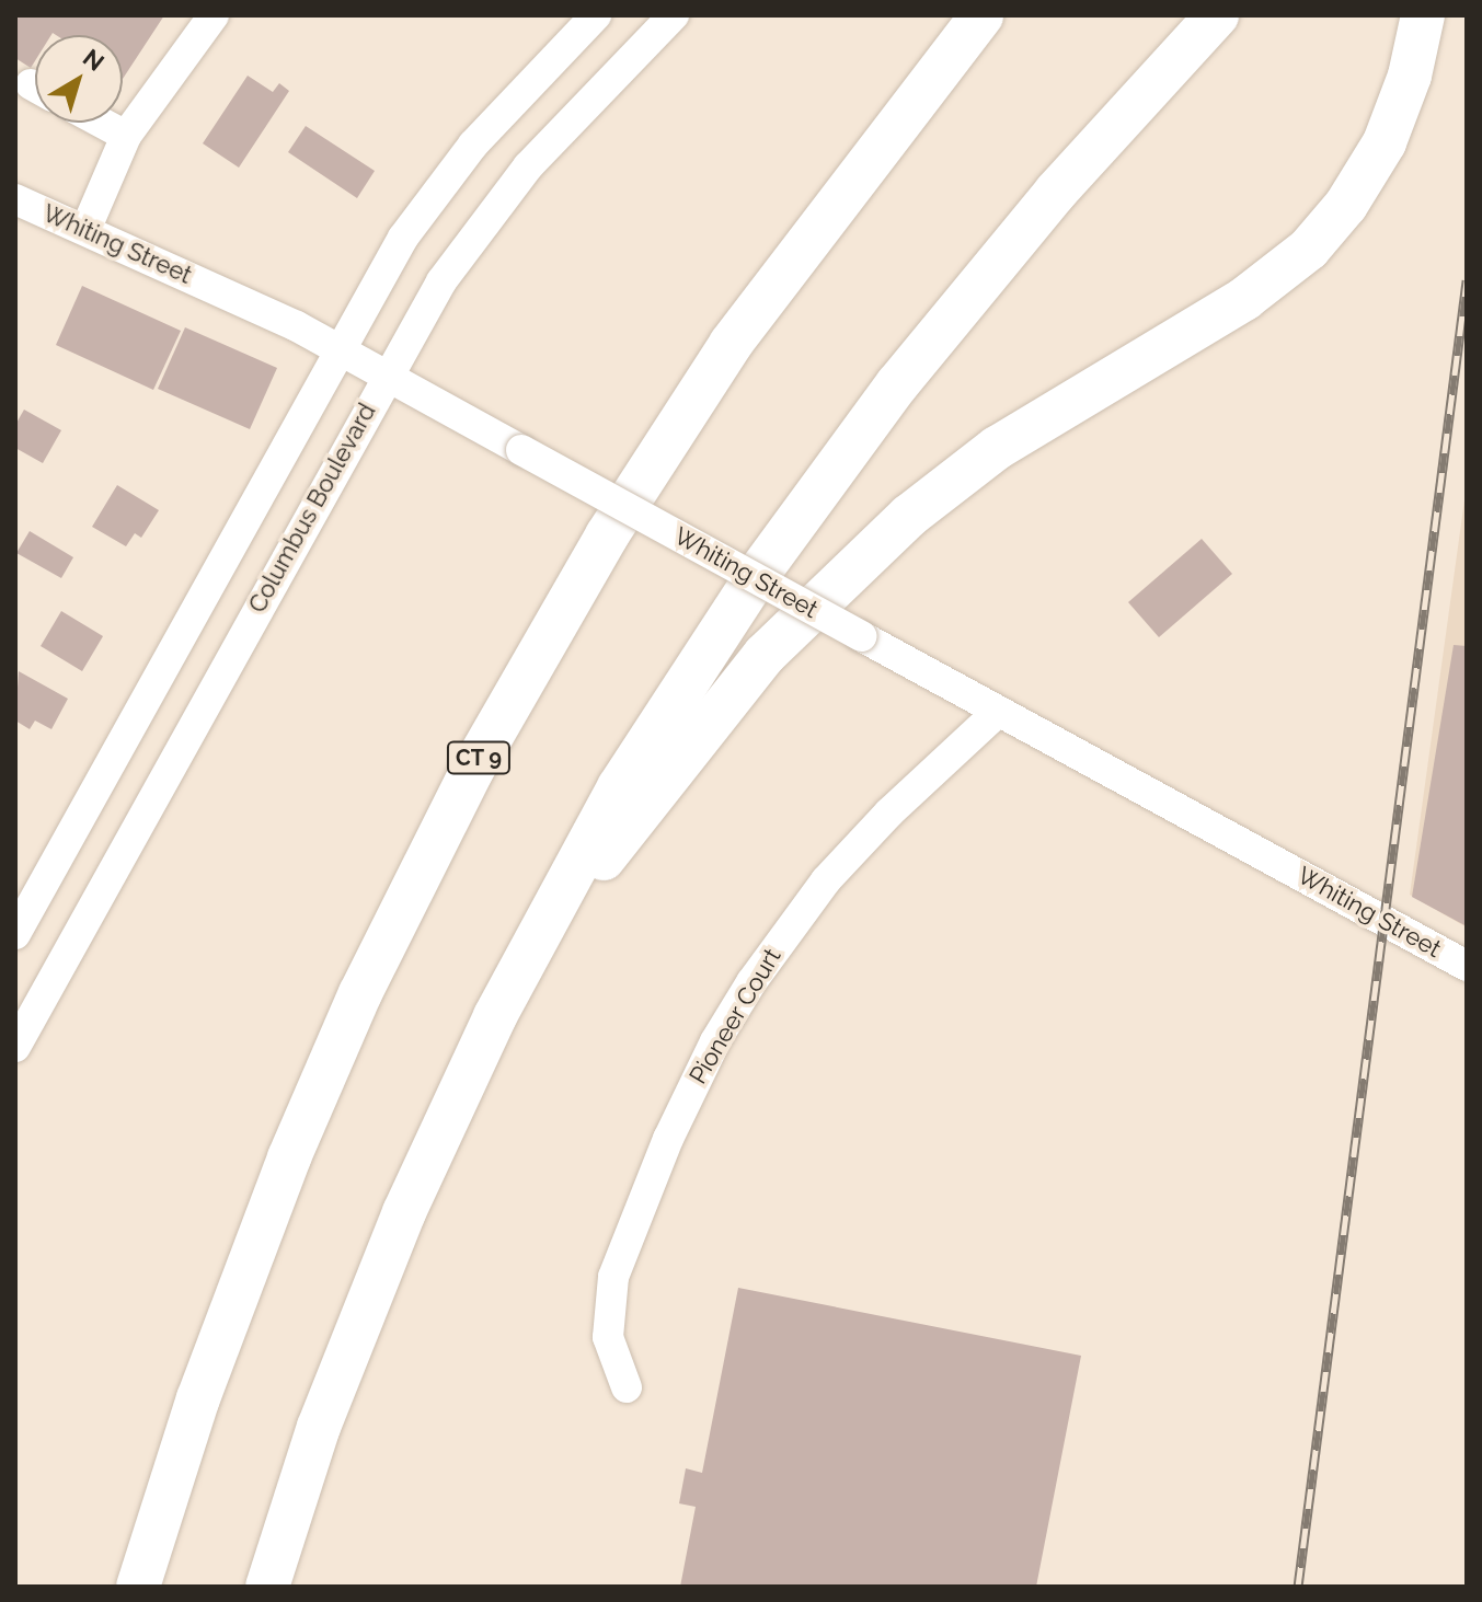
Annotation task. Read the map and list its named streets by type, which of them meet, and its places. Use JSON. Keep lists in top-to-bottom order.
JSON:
{
  "streets": {
    "highway": ["CT 9"],
    "street": ["Whiting Street", "Columbus Boulevard", "Pioneer Court"]
  },
  "crossings": [
    ["Whiting Street", "Columbus Boulevard"],
    ["Whiting Street", "Pioneer Court"]
  ],
  "north": "top right"
}
